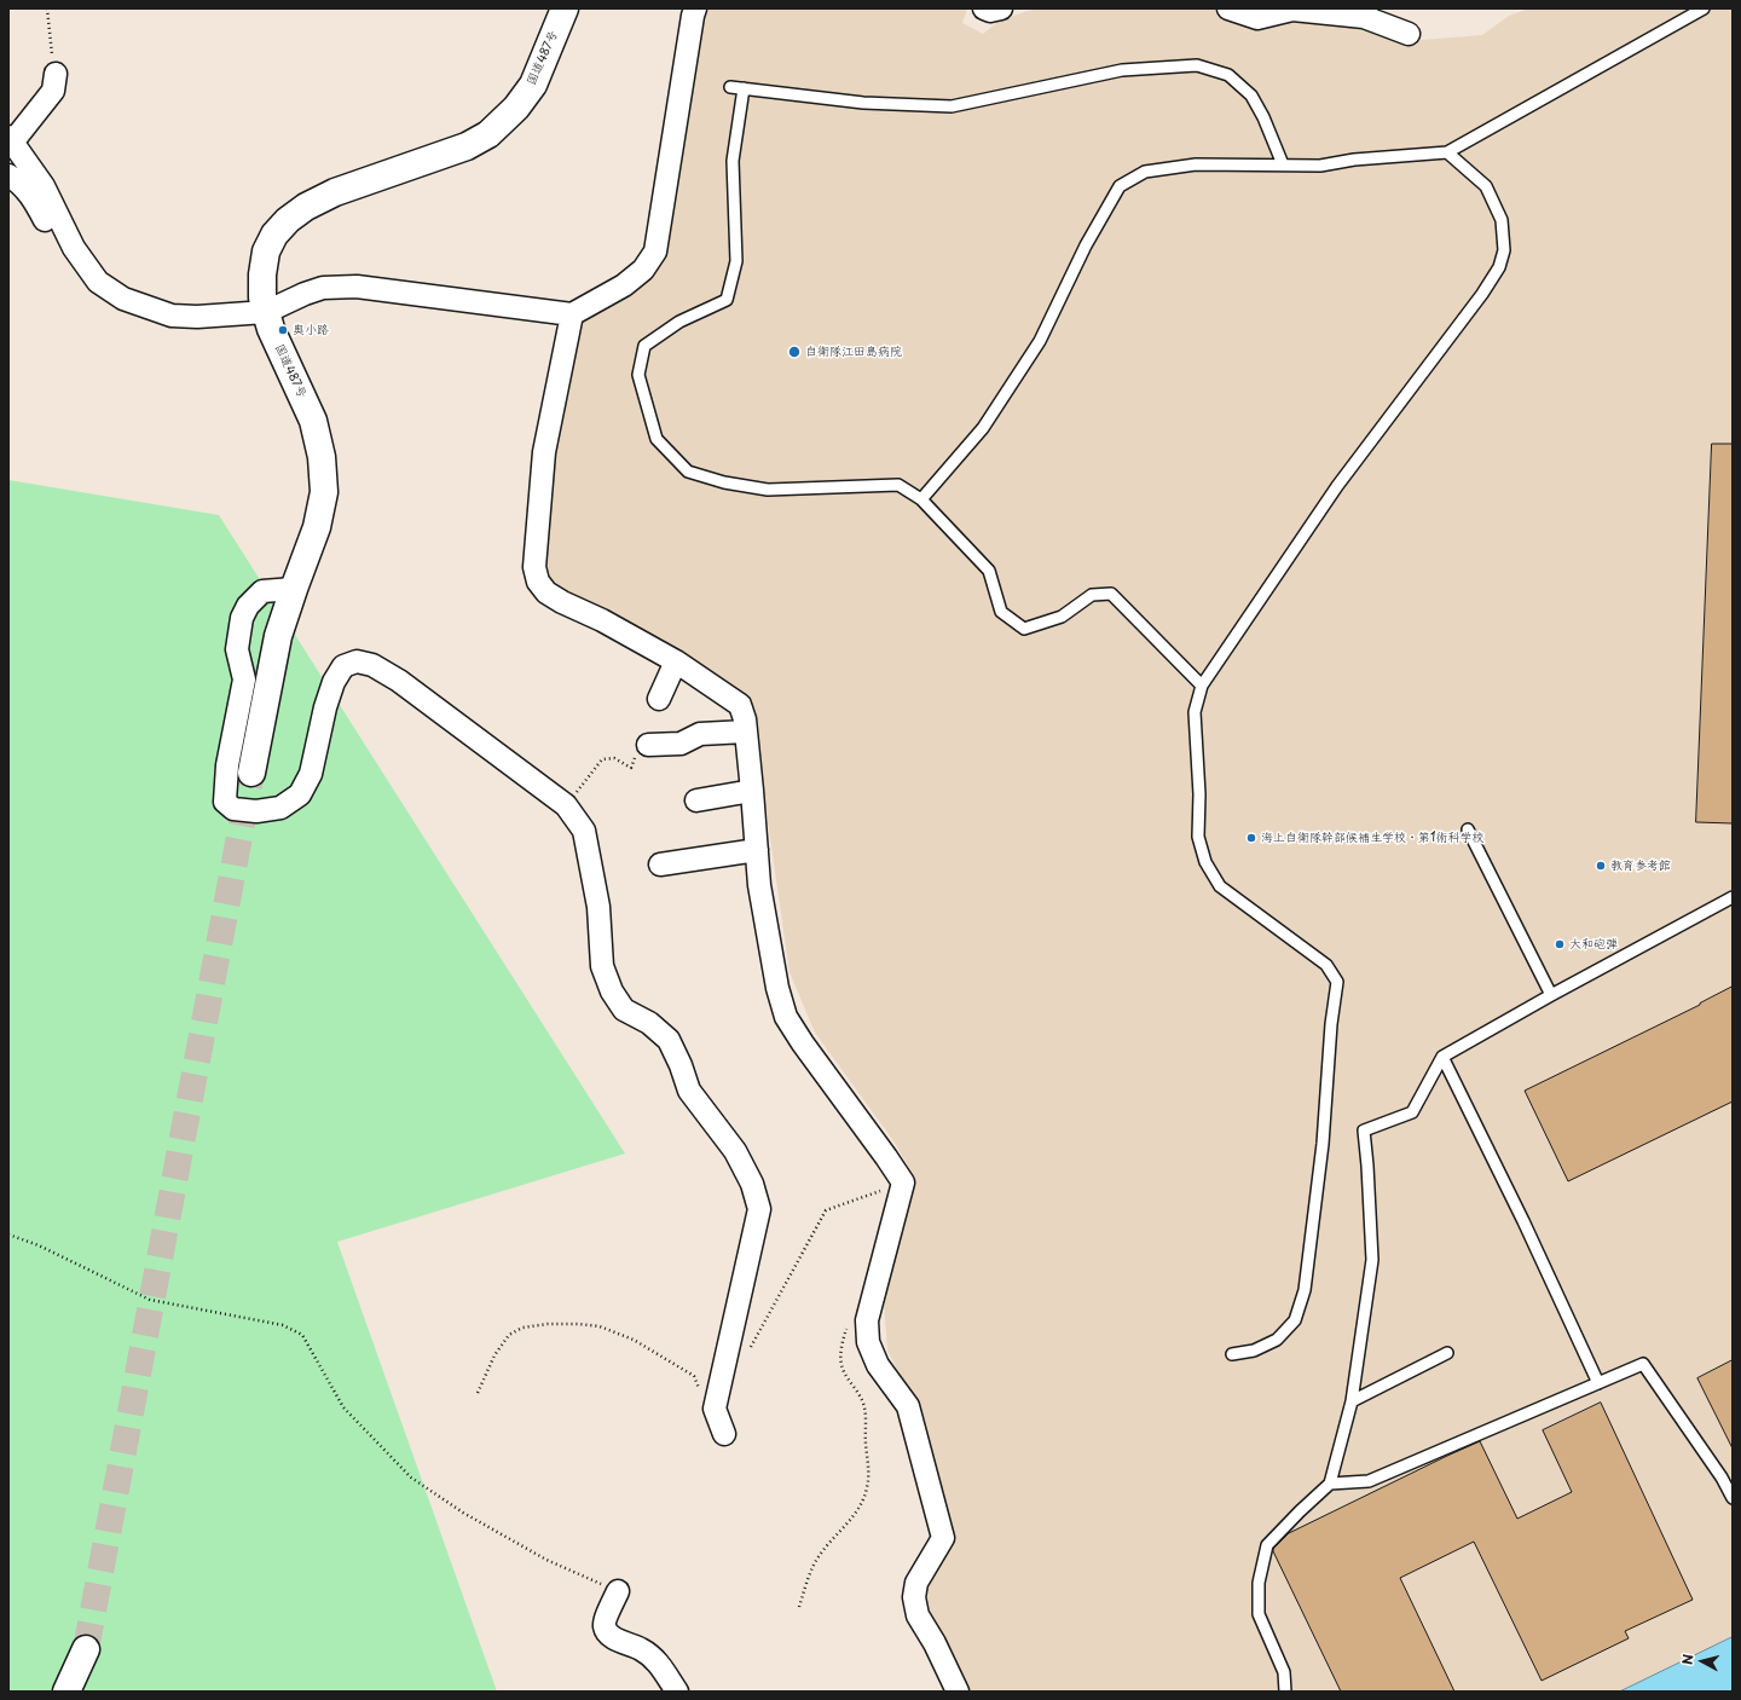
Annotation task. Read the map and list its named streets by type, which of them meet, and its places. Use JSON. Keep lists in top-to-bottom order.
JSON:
{
  "streets": {
    "highway": ["国道487号"]
  },
  "places": [
    "奥小路",
    "自衛隊江田島病院",
    "海上自衛隊幹部候補生学校・第1術科学校",
    "教育参考館",
    "大和砲弾"
  ],
  "north": "left"
}
